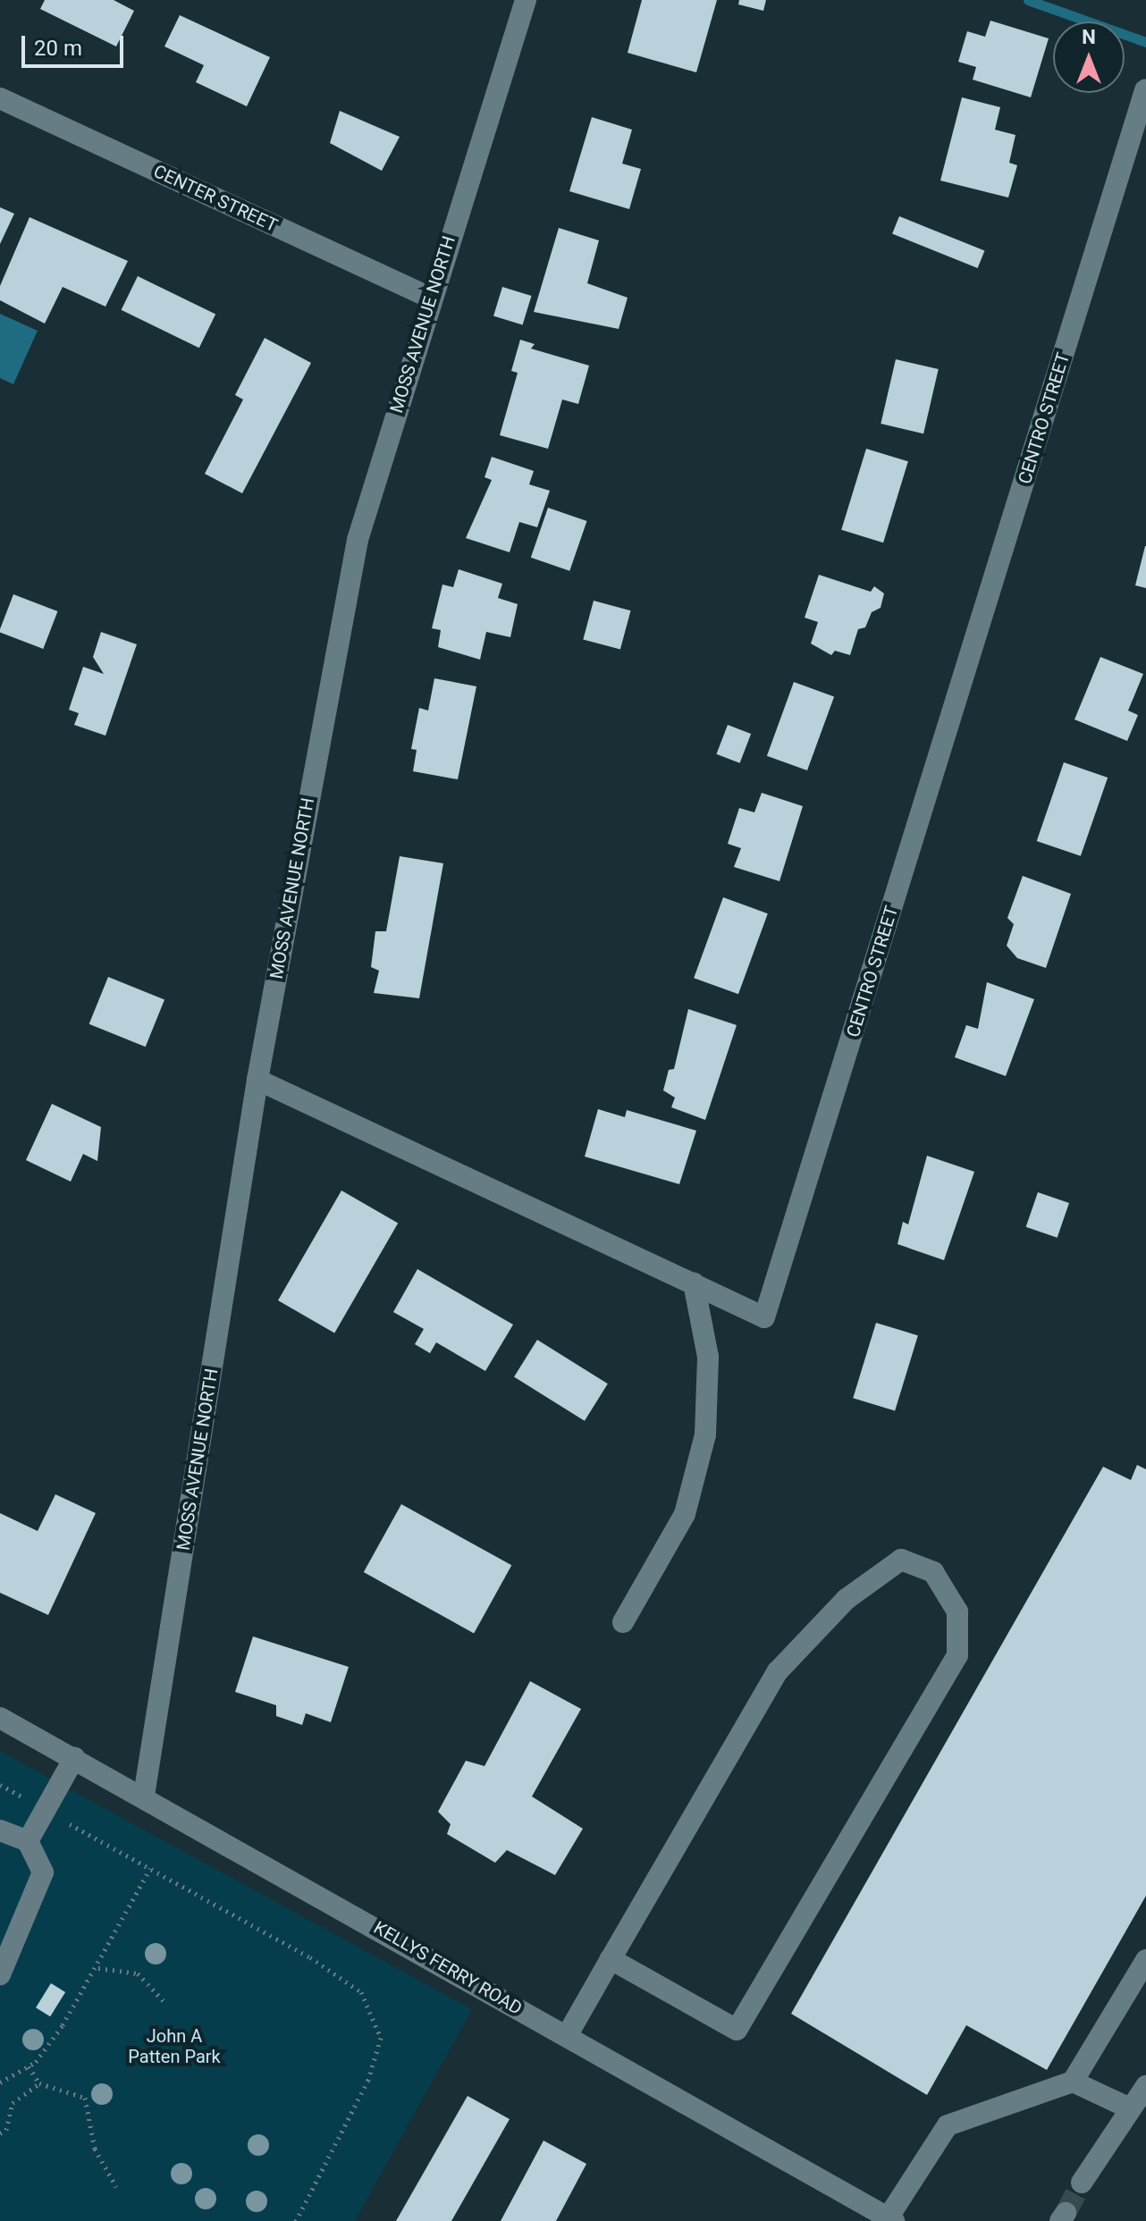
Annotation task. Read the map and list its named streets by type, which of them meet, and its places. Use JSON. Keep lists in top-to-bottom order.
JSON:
{
  "streets": {
    "street": [
      "CENTER STREET",
      "MOSS AVENUE NORTH",
      "CENTRO STREET",
      "KELLYS FERRY ROAD"
    ]
  },
  "crossings": [
    ["CENTER STREET", "MOSS AVENUE NORTH"],
    ["MOSS AVENUE NORTH", "CENTRO STREET"],
    ["MOSS AVENUE NORTH", "KELLYS FERRY ROAD"]
  ],
  "parks": ["John A Patten Park"],
  "scale_bar": "20 m",
  "north": "top"
}
